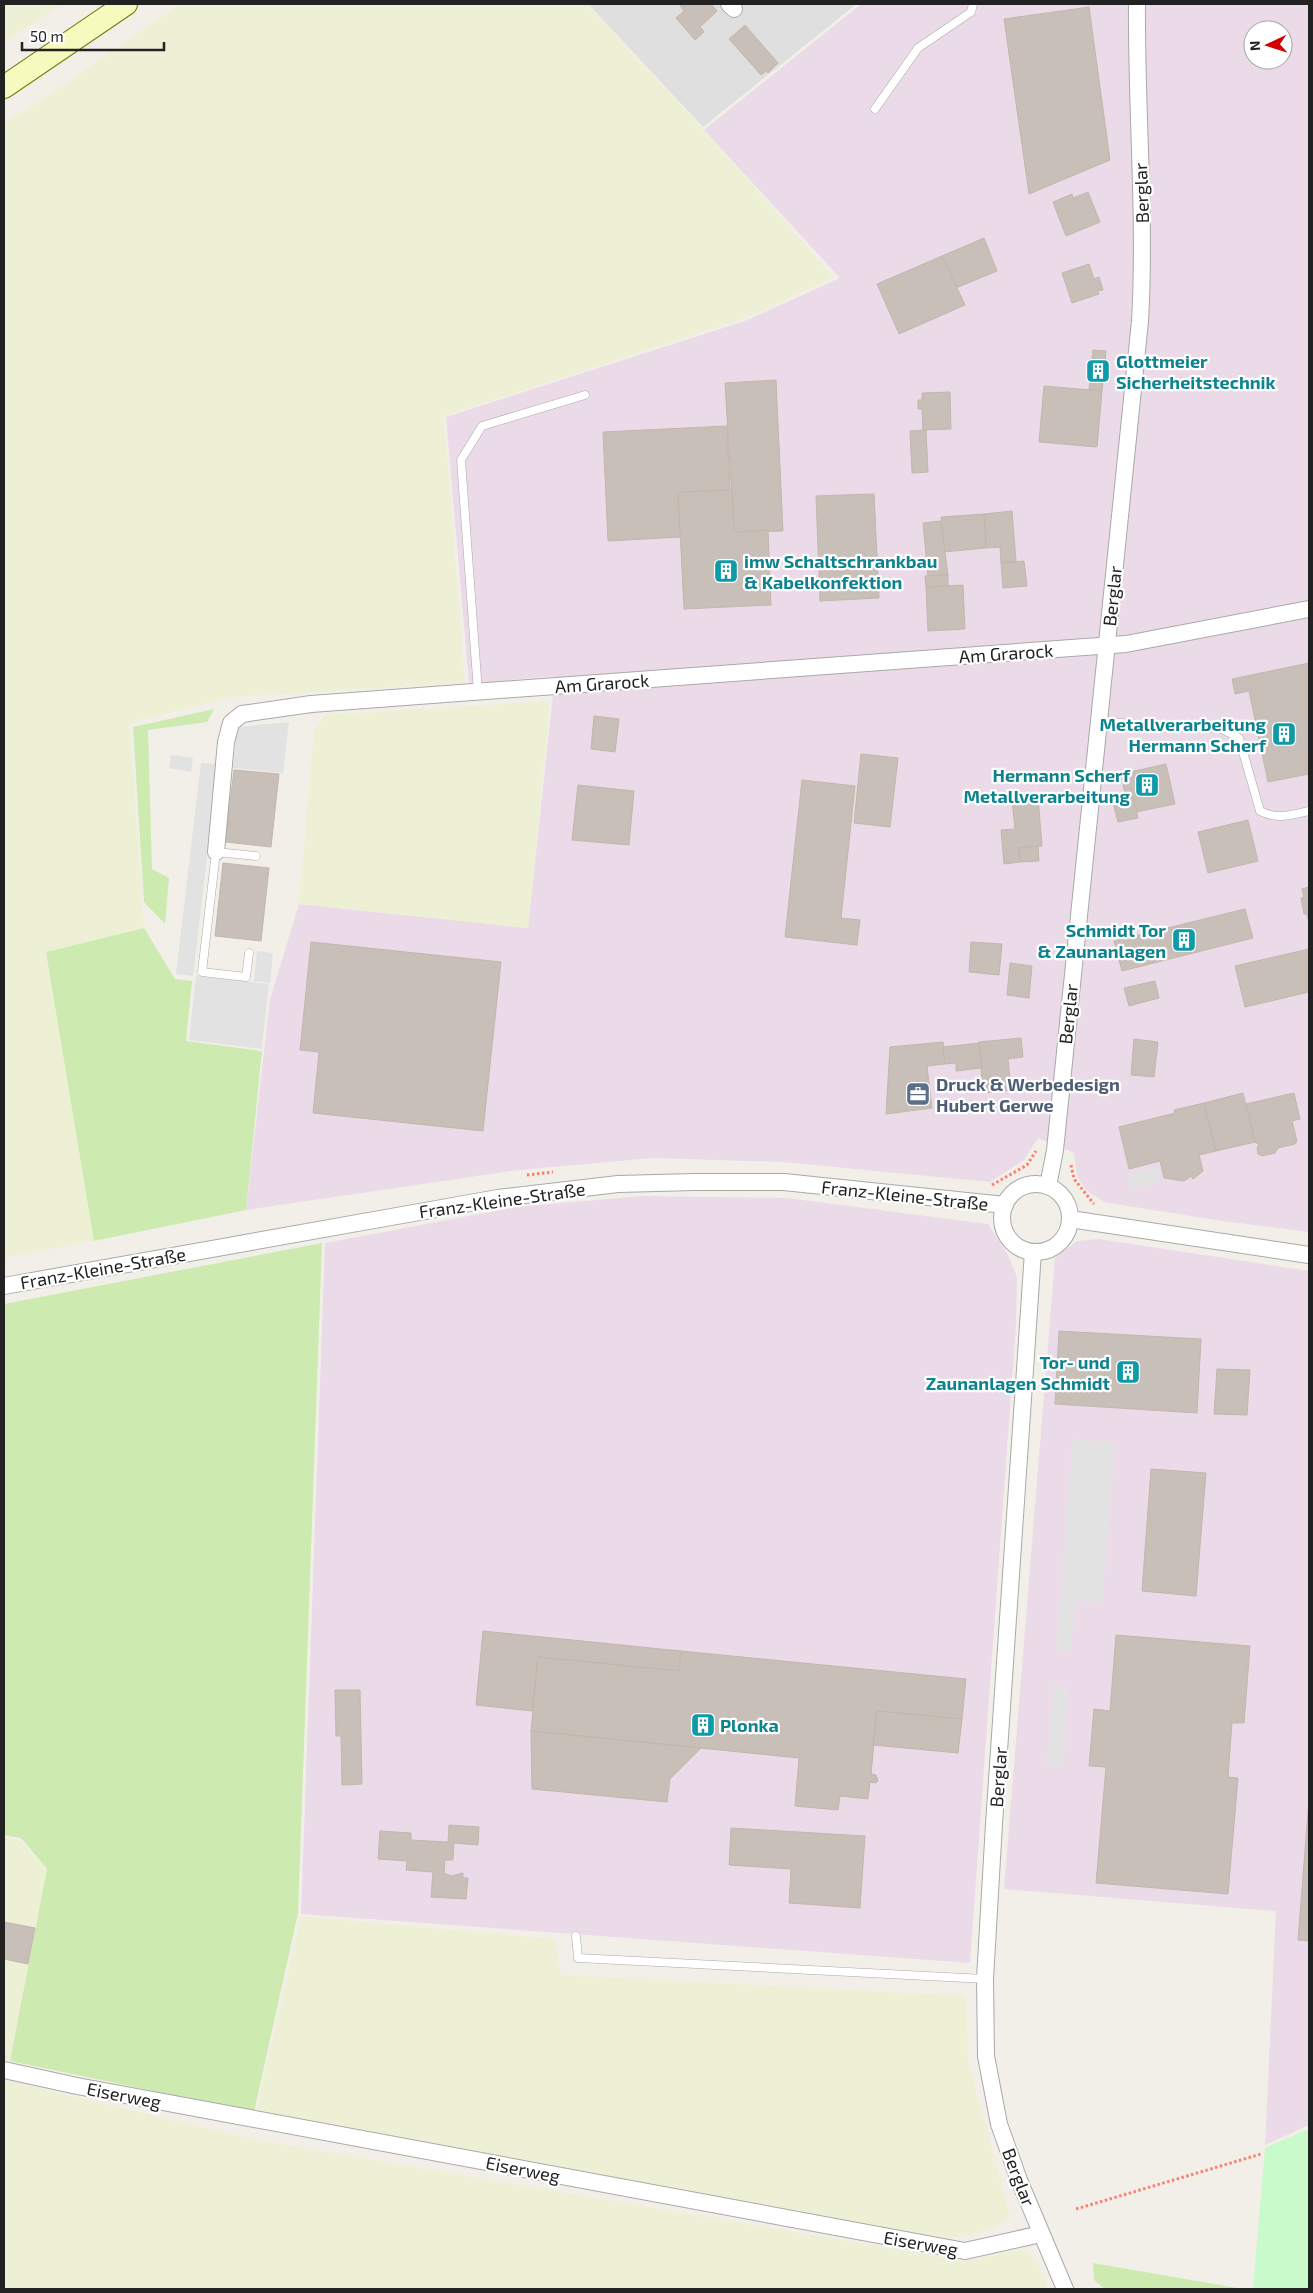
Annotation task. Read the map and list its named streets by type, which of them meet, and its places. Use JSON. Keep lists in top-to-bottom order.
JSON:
{
  "streets": {
    "street": [
      "Berglar",
      "Am Grarock",
      "Franz-Kleine-Straße",
      "Eiserweg"
    ]
  },
  "crossings": [
    ["Berglar", "Am Grarock"],
    ["Berglar", "Franz-Kleine-Straße"],
    ["Berglar", "Eiserweg"]
  ],
  "places": {
    "building": [
      "Glottmeier Sicherheitstechnik",
      "imw Schaltschrankbau & Kabelkonfektion",
      "Metallverarbeitung Hermann Scherf",
      "Hermann Scherf Metallverarbeitung",
      "Schmidt Tor & Zaunanlagen",
      "Tor- und Zaunanlagen Schmidt",
      "Plonka"
    ],
    "office": ["Druck & Werbedesign Hubert Gerwe"]
  },
  "scale_bar": "50 m",
  "north": "left"
}
